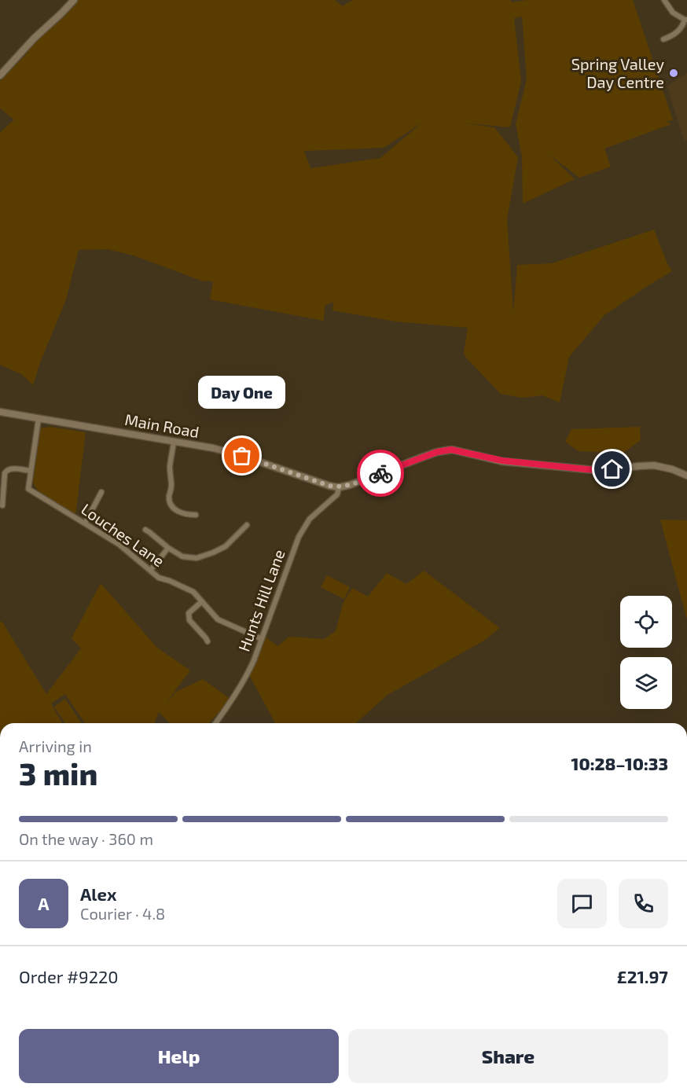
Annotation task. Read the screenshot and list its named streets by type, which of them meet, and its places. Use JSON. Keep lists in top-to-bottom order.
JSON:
{
  "streets": {
    "street": ["Main Road", "Louches Lane", "Hunts Hill Lane"]
  },
  "crossings": [
    ["Main Road", "Louches Lane"],
    ["Main Road", "Hunts Hill Lane"],
    ["Louches Lane", "Hunts Hill Lane"]
  ],
  "places": ["Spring Valley Day Centre", "Day One"],
  "page": {
    "bubble": "Day One",
    "heading": ["3 min", "Arriving in", "10:28–10:33"],
    "panel": [
      "Alex",
      "Courier · 4.8",
      "Order #9220",
      "£21.97"
    ],
    "bar": "On the way · 360 m",
    "round": "A",
    "buttons": ["Help", "Share"]
  }
}
